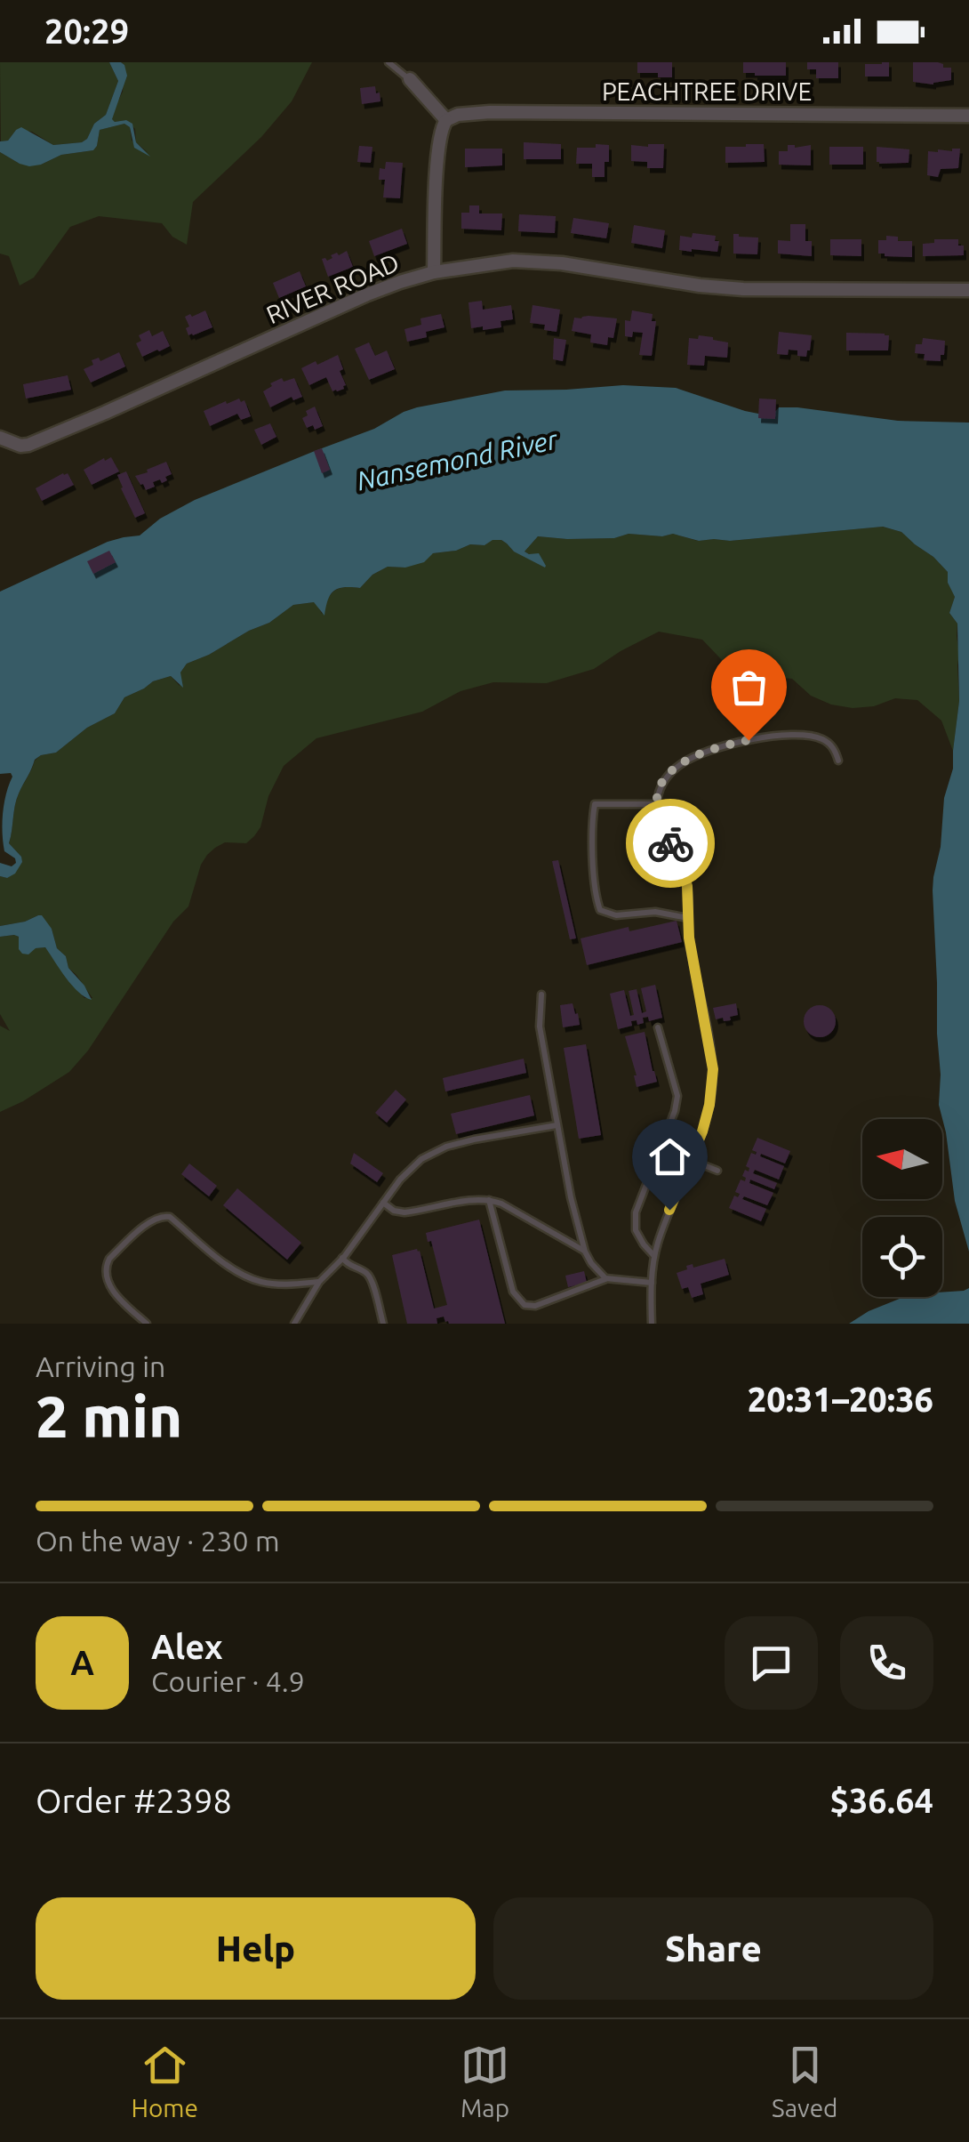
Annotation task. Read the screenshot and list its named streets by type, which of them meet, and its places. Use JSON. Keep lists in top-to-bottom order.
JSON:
{
  "streets": {
    "street": ["PEACHTREE DRIVE", "RIVER ROAD"]
  },
  "water": ["Nansemond River"],
  "north": "left",
  "page": {
    "status": "20:29",
    "heading": ["2 min", "Arriving in", "20:31–20:36"],
    "panel": [
      "Alex",
      "Courier · 4.9",
      "Order #2398",
      "$36.64"
    ],
    "bar": "On the way · 230 m",
    "round": "A",
    "buttons": ["Help", "Share"],
    "tabs": ["Home", "Map", "Saved"]
  }
}
